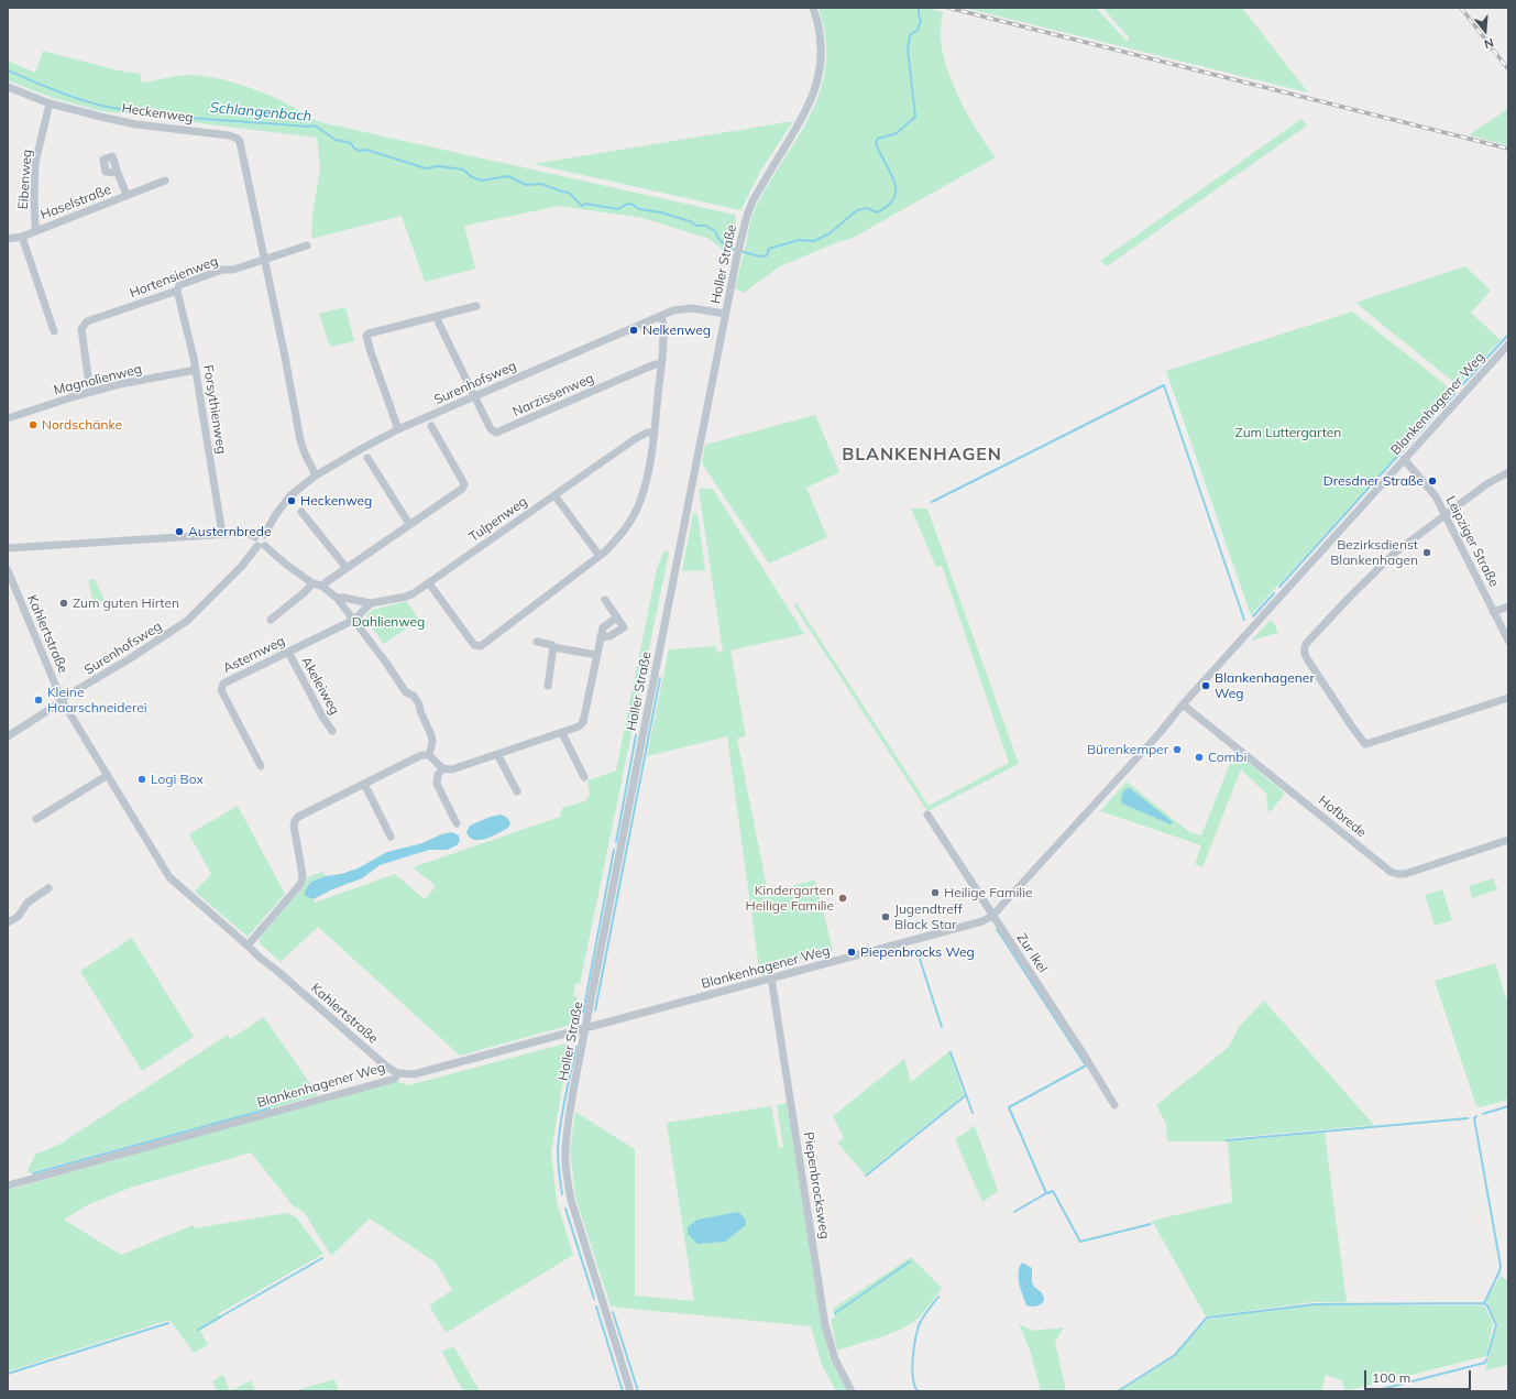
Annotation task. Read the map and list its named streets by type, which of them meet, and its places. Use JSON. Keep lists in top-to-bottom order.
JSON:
{
  "streets": {
    "street": [
      "Heckenweg",
      "Eibenweg",
      "Haselstraße",
      "Holler Straße",
      "Hortensienweg",
      "Magnolienweg",
      "Surenhofsweg",
      "Narzissenweg",
      "Blankenhagener Weg",
      "Forsythienweg",
      "Tulpenweg",
      "Leipziger Straße",
      "Kahlertstraße",
      "Asternweg",
      "Akeleiweg",
      "Hofbrede",
      "Zur Ikel",
      "Piepenbrocksweg"
    ]
  },
  "crossings": [
    ["Heckenweg", "Eibenweg"],
    ["Heckenweg", "Hortensienweg"],
    ["Heckenweg", "Surenhofsweg"],
    ["Eibenweg", "Haselstraße"],
    ["Holler Straße", "Surenhofsweg"],
    ["Holler Straße", "Blankenhagener Weg"],
    ["Hortensienweg", "Magnolienweg"],
    ["Hortensienweg", "Forsythienweg"],
    ["Magnolienweg", "Forsythienweg"],
    ["Surenhofsweg", "Narzissenweg"],
    ["Surenhofsweg", "Kahlertstraße"],
    ["Blankenhagener Weg", "Leipziger Straße"],
    ["Blankenhagener Weg", "Kahlertstraße"],
    ["Blankenhagener Weg", "Hofbrede"],
    ["Blankenhagener Weg", "Zur Ikel"],
    ["Blankenhagener Weg", "Piepenbrocksweg"],
    ["Asternweg", "Akeleiweg"]
  ],
  "districts": ["BLANKENHAGEN"],
  "water": ["Schlangenbach"],
  "parks": ["Zum Luttergarten", "Dahlienweg"],
  "places": [
    "Nelkenweg",
    "Nordschänke",
    "Dresdner Straße",
    "Heckenweg",
    "Austernbrede",
    "Bezirksdienst Blankenhagen",
    "Zum guten Hirten",
    "Blankenhagener Weg",
    "Kleine Haarschneiderei",
    "Bürenkemper",
    "Combi",
    "Logi Box",
    "Heilige Familie",
    "Kindergarten Heilige Familie",
    "Jugendtreff Black Star",
    "Piepenbrocks Weg"
  ],
  "scale_bar": "100 m",
  "north": "bottom"
}
